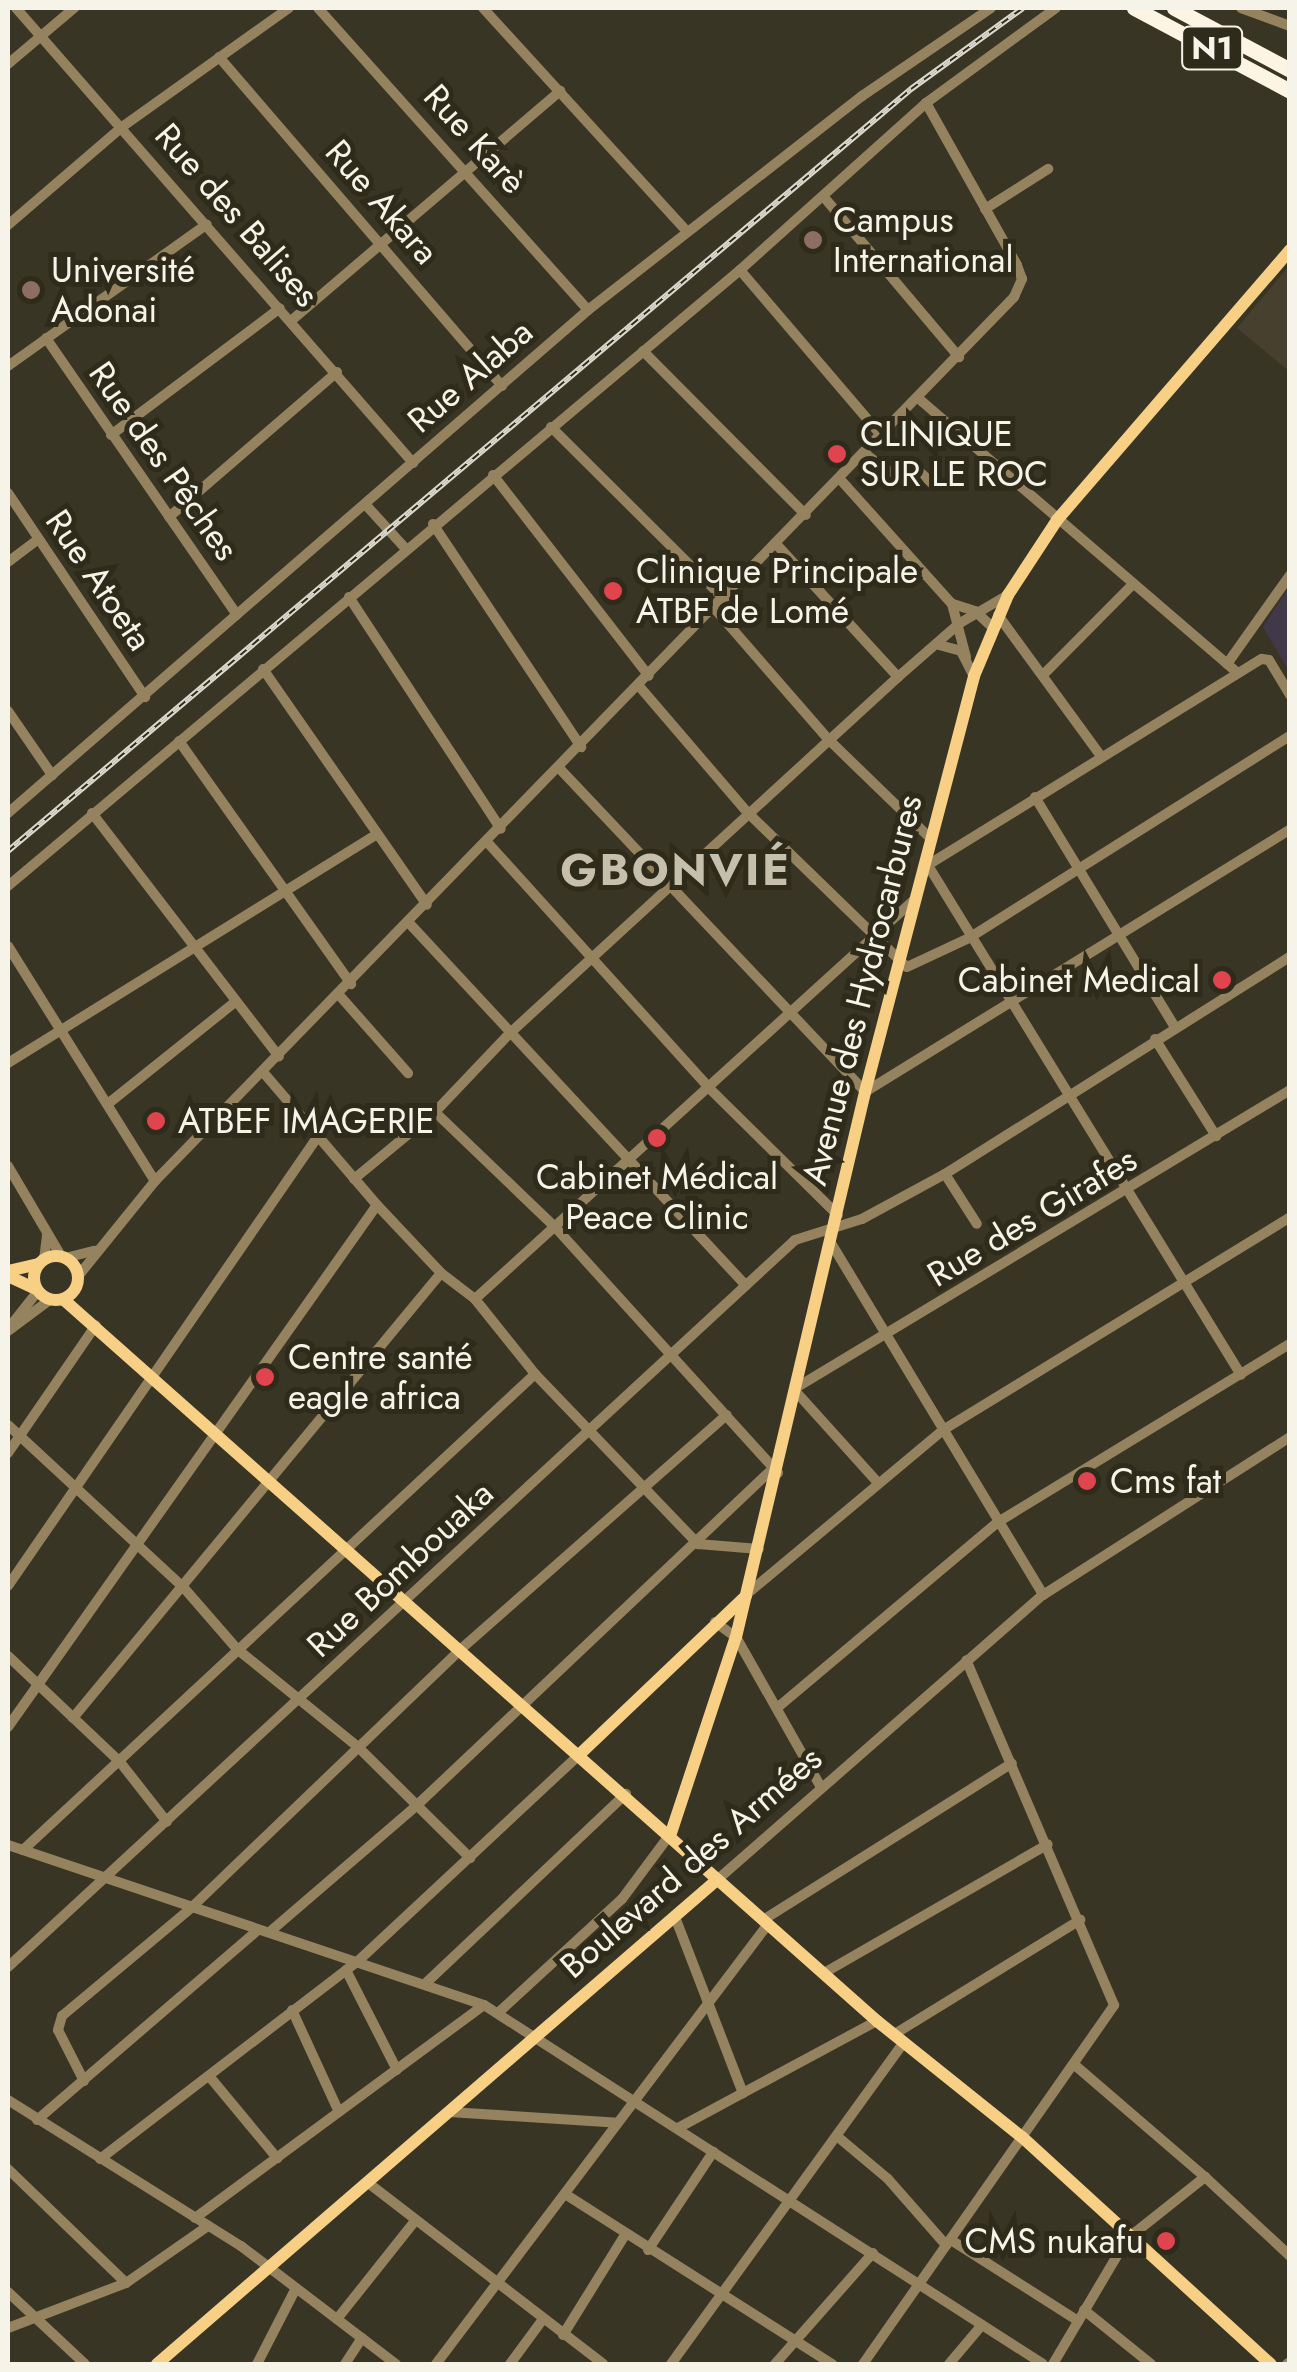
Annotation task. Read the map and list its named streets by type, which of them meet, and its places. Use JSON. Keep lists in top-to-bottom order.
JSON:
{
  "streets": {
    "highway": ["N1"],
    "main road": ["Avenue des Hydrocarbures", "Boulevard des Armées"],
    "street": [
      "Rue Karè",
      "Rue Akara",
      "Rue des Balises",
      "Rue Alaba",
      "Rue des Pêches",
      "Rue Atoeta",
      "Rue des Girafes",
      "Rue Bombouaka"
    ]
  },
  "crossings": [
    ["Rue Karè", "Rue Alaba"],
    ["Rue Akara", "Rue Alaba"],
    ["Rue des Balises", "Rue Alaba"],
    ["Rue Alaba", "Rue des Pêches"],
    ["Rue Alaba", "Rue Atoeta"],
    ["Avenue des Hydrocarbures", "Rue des Girafes"],
    ["Avenue des Hydrocarbures", "Rue Bombouaka"]
  ],
  "districts": ["GBONVIÉ"],
  "places": [
    "Campus International",
    "Université Adonai",
    "CLINIQUE SUR LE ROC",
    "Clinique Principale ATBF de Lomé",
    "Cabinet Medical",
    "ATBEF IMAGERIE",
    "Cabinet Médical Peace Clinic",
    "Centre santé eagle africa",
    "Cms fat",
    "CMS nukafu"
  ]
}
